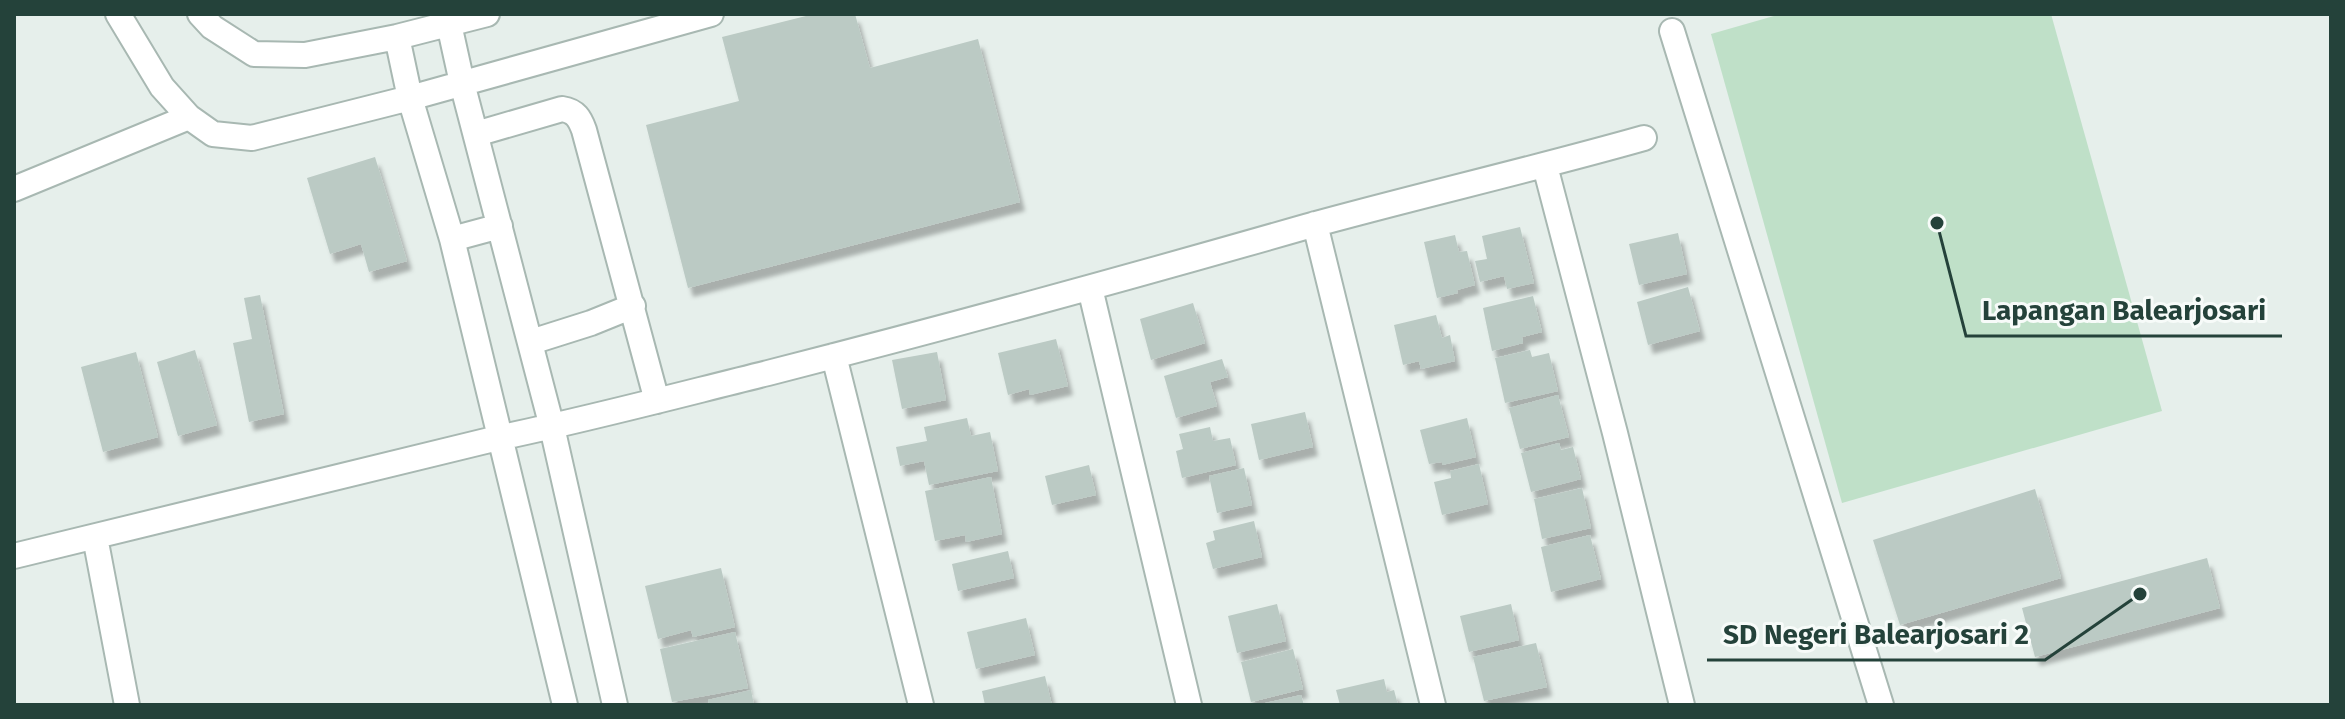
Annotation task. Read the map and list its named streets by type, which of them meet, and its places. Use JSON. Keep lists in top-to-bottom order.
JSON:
{
  "places": ["Lapangan Balearjosari", "SD Negeri Balearjosari 2"]
}
